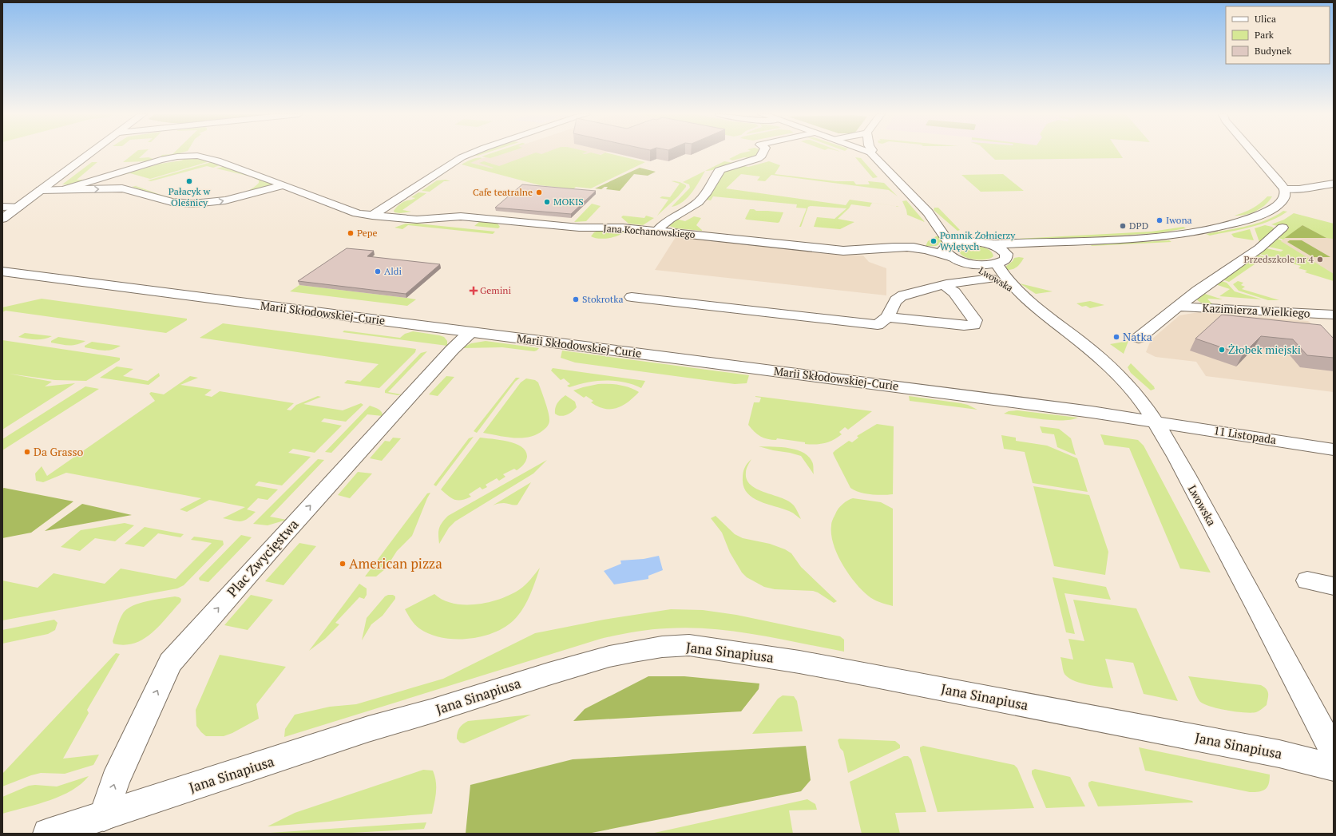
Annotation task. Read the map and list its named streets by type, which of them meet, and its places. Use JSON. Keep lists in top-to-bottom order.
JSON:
{
  "streets": {
    "street": [
      "Jana Kochanowskiego",
      "Lwowska",
      "Kazimierza Wielkiego",
      "Marii Skłodowskiej-Curie",
      "11 Listopada",
      "Plac Zwycięstwa",
      "Jana Sinapiusa"
    ]
  },
  "crossings": [
    ["Jana Kochanowskiego", "Lwowska"],
    ["Lwowska", "Marii Skłodowskiej-Curie"],
    ["Lwowska", "11 Listopada"],
    ["Marii Skłodowskiej-Curie", "11 Listopada"],
    ["Marii Skłodowskiej-Curie", "Plac Zwycięstwa"],
    ["Plac Zwycięstwa", "Jana Sinapiusa"]
  ],
  "one_way": ["Plac Zwycięstwa"],
  "places": {
    "other": [
      "Pałacyk w Oleśnicy",
      "Cafe teatralne",
      "MOKIS",
      "Iwona",
      "DPD",
      "Pepe",
      "Pomnik Żołnierzy Wylętych",
      "Przedszkole nr 4",
      "Aldi",
      "Stokrotka",
      "Natka",
      "Żłobek miejski",
      "Da Grasso",
      "American pizza"
    ],
    "health": ["Gemini"]
  },
  "legend": ["Ulica", "Park", "Budynek"]
}
